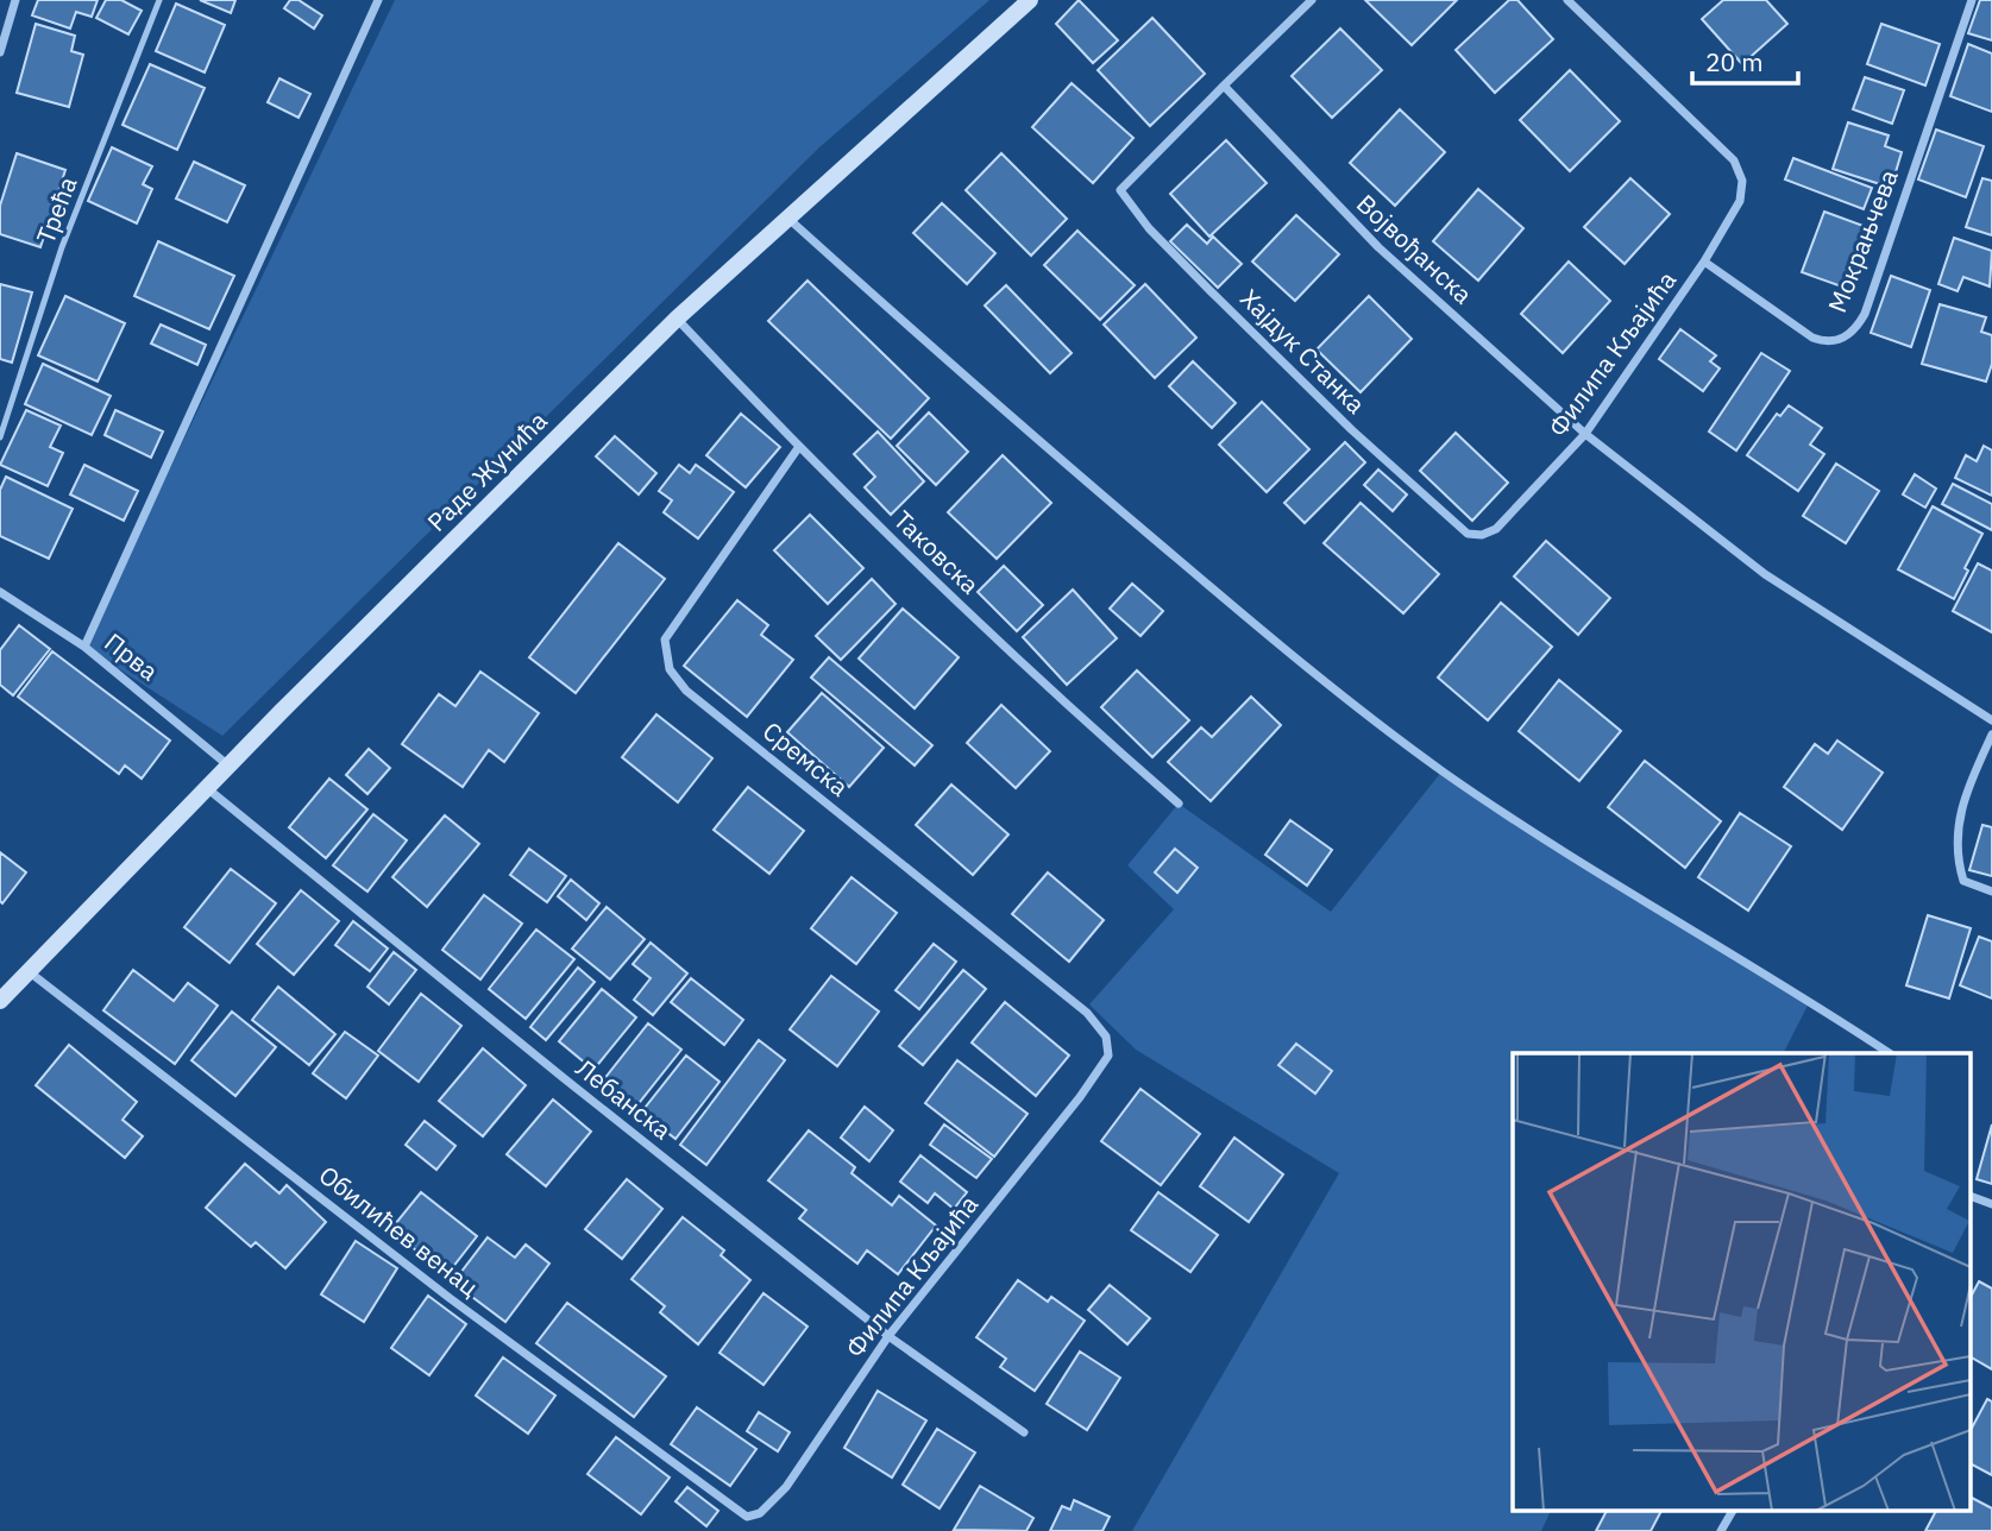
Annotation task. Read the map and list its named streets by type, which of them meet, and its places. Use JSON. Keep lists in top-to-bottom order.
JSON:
{
  "streets": {
    "main road": ["Раде Жунића"],
    "street": [
      "Мокрањчева",
      "Војвођанска",
      "Хајдук Станка",
      "Филипа Кљајића",
      "Таковска",
      "Прва",
      "Сремска",
      "Лебанска",
      "Обилићев венац"
    ],
    "lane": ["Трећа"]
  },
  "crossings": [
    ["Мокрањчева", "Филипа Кљајића"],
    ["Војвођанска", "Хајдук Станка"],
    ["Војвођанска", "Филипа Кљајића"],
    ["Хајдук Станка", "Филипа Кљајића"],
    ["Филипа Кљајића", "Сремска"],
    ["Филипа Кљајића", "Лебанска"],
    ["Филипа Кљајића", "Обилићев венац"],
    ["Раде Жунића", "Таковска"],
    ["Раде Жунића", "Прва"],
    ["Раде Жунића", "Лебанска"],
    ["Раде Жунића", "Обилићев венац"],
    ["Таковска", "Сремска"]
  ],
  "scale_bar": "20 m"
}
